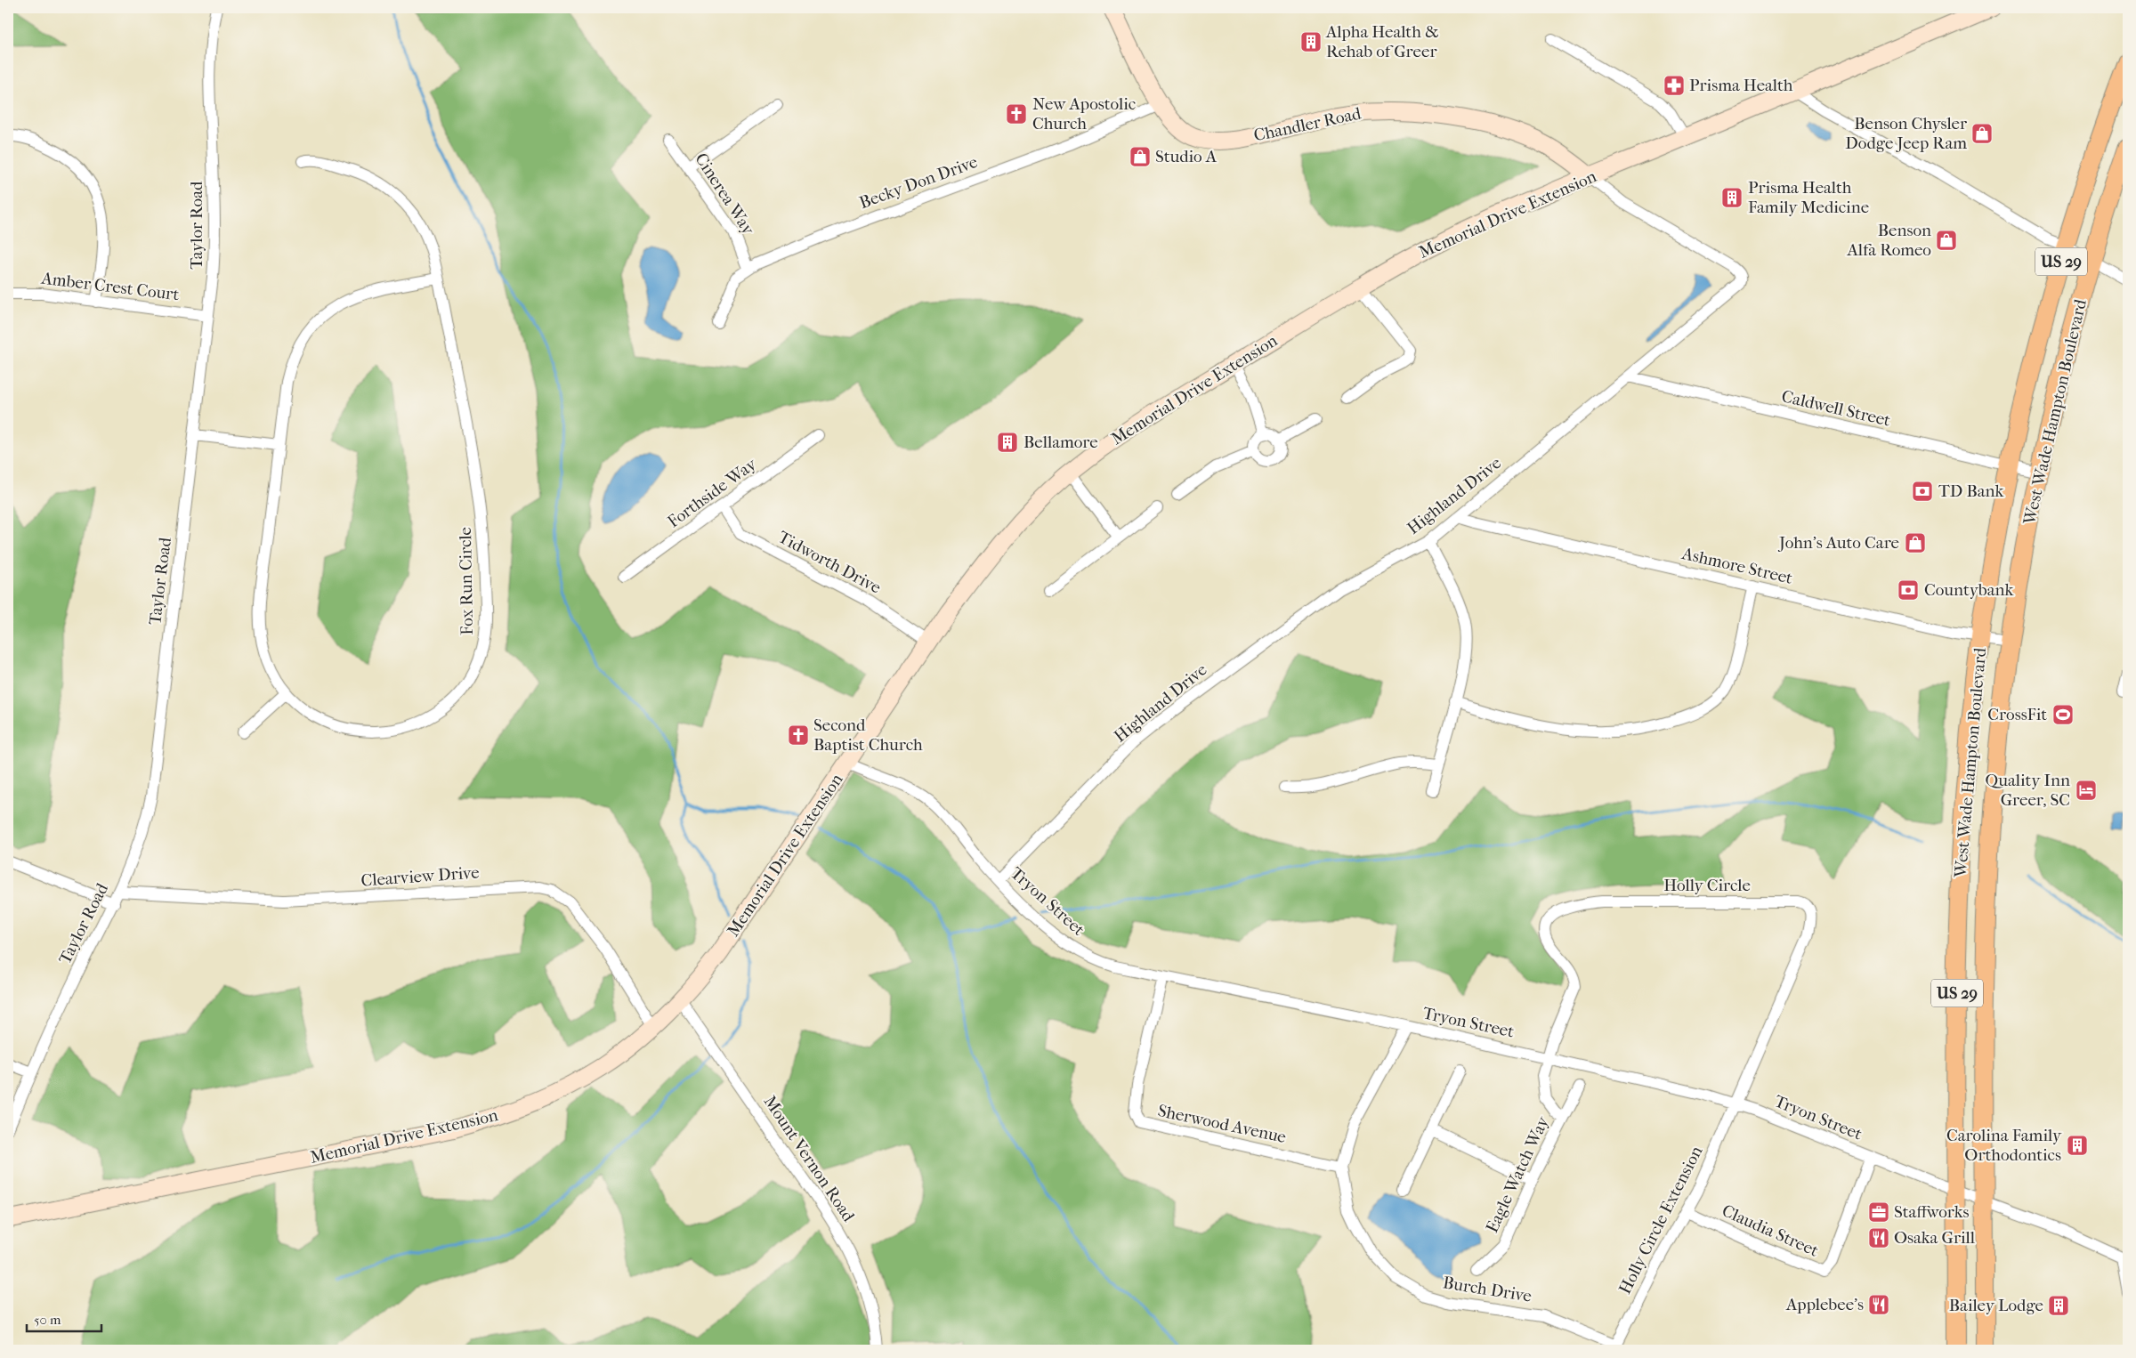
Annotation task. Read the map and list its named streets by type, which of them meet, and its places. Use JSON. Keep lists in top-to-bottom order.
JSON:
{
  "streets": {
    "main road": ["US 29", "West Wade Hampton Boulevard"],
    "street": [
      "Chandler Road",
      "Becky Don Drive",
      "Cinerea Way",
      "Memorial Drive Extension",
      "Taylor Road",
      "Amber Crest Court",
      "Caldwell Street",
      "Forthside Way",
      "Highland Drive",
      "Tidworth Drive",
      "Ashmore Street",
      "Fox Run Circle",
      "Clearview Drive",
      "Holly Circle",
      "Tryon Street",
      "Sherwood Avenue",
      "Mount Vernon Road",
      "Eagle Watch Way",
      "Holly Circle Extension",
      "Claudia Street",
      "Burch Drive"
    ]
  },
  "crossings": [
    ["Chandler Road", "Becky Don Drive"],
    ["Chandler Road", "Memorial Drive Extension"],
    ["Chandler Road", "Highland Drive"],
    ["Becky Don Drive", "Cinerea Way"],
    ["Memorial Drive Extension", "Highland Drive"],
    ["Memorial Drive Extension", "Tidworth Drive"],
    ["Memorial Drive Extension", "Clearview Drive"],
    ["Memorial Drive Extension", "Tryon Street"],
    ["Memorial Drive Extension", "Mount Vernon Road"],
    ["Taylor Road", "Amber Crest Court"],
    ["Taylor Road", "Clearview Drive"],
    ["Caldwell Street", "West Wade Hampton Boulevard"],
    ["Caldwell Street", "Highland Drive"],
    ["West Wade Hampton Boulevard", "Ashmore Street"],
    ["West Wade Hampton Boulevard", "Tryon Street"],
    ["Forthside Way", "Tidworth Drive"],
    ["Highland Drive", "Ashmore Street"],
    ["Highland Drive", "Tryon Street"],
    ["Holly Circle", "Tryon Street"],
    ["Holly Circle", "Holly Circle Extension"],
    ["Tryon Street", "Sherwood Avenue"],
    ["Tryon Street", "Holly Circle Extension"],
    ["Tryon Street", "Claudia Street"],
    ["Tryon Street", "Burch Drive"],
    ["Sherwood Avenue", "Burch Drive"],
    ["Holly Circle Extension", "Claudia Street"],
    ["Holly Circle Extension", "Burch Drive"]
  ],
  "places": {
    "building": [
      "Alpha Health & Rehab of Greer",
      "Prisma Health Family Medicine",
      "Bellamore",
      "Carolina Family Orthodontics",
      "Bailey Lodge"
    ],
    "pharmacy": ["Prisma Health"],
    "church": ["New Apostolic Church", "Second Baptist Church"],
    "shop": [
      "Benson Chysler Dodge Jeep Ram",
      "Studio A",
      "Benson Alfa Romeo",
      "John's Auto Care"
    ],
    "bank": ["TD Bank", "Countybank"],
    "sports": ["CrossFit"],
    "hotel": ["Quality Inn Greer, SC"],
    "office": ["Staffworks"],
    "restaurant": ["Osaka Grill", "Applebee's"]
  },
  "scale_bar": "50 m"
}
